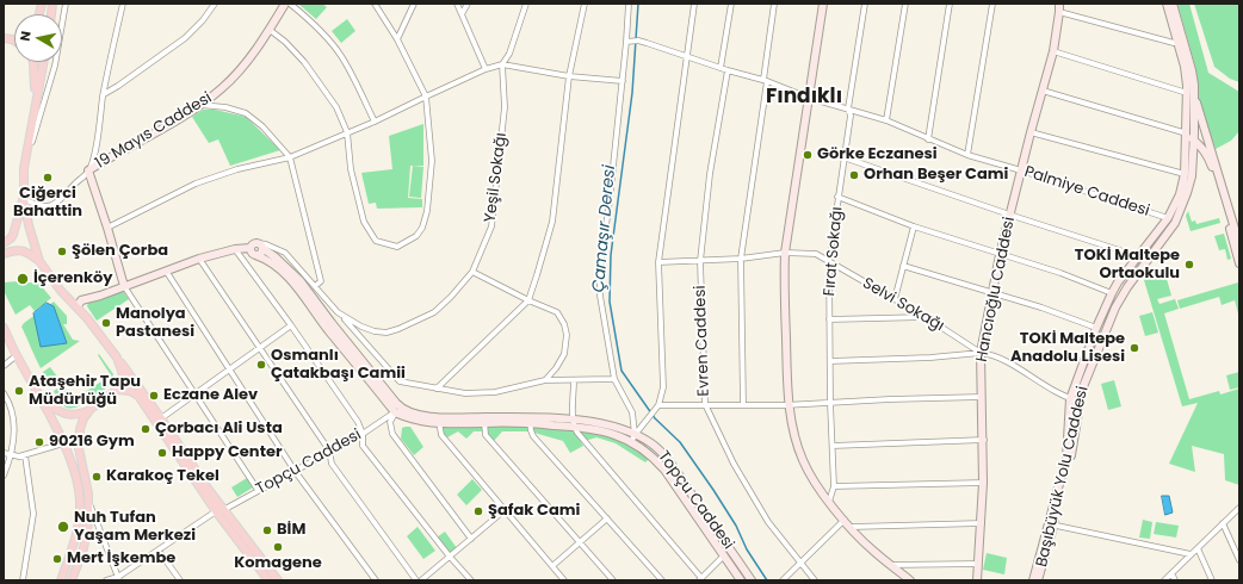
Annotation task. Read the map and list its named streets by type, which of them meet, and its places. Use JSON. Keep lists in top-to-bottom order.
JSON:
{
  "streets": {
    "street": [
      "19 Mayıs Caddesi",
      "Yeşil Sokağı",
      "Palmiye Caddesi",
      "Fırat Sokağı",
      "Hancıoğlu Caddesi",
      "Selvi Sokağı",
      "Evren Caddesi",
      "Topçu Caddesi",
      "Başıbüyük Yolu Caddesi"
    ]
  },
  "crossings": [
    ["Palmiye Caddesi", "Fırat Sokağı"],
    ["Palmiye Caddesi", "Hancıoğlu Caddesi"],
    ["Palmiye Caddesi", "Evren Caddesi"],
    ["Palmiye Caddesi", "Başıbüyük Yolu Caddesi"],
    ["Fırat Sokağı", "Selvi Sokağı"],
    ["Hancıoğlu Caddesi", "Selvi Sokağı"],
    ["Selvi Sokağı", "Evren Caddesi"],
    ["Selvi Sokağı", "Başıbüyük Yolu Caddesi"]
  ],
  "districts": ["Fındıklı"],
  "water": ["Çamaşır Deresi"],
  "places": [
    "Görke Eczanesi",
    "Orhan Beşer Cami",
    "Ciğerci Bahattin",
    "Şölen Çorba",
    "TOKİ Maltepe Ortaokulu",
    "İçerenköy",
    "Manolya Pastanesi",
    "TOKİ Maltepe Anadolu Lisesi",
    "Osmanlı Çatakbaşı Camii",
    "Ataşehir Tapu Müdürlüğü",
    "Eczane Alev",
    "Çorbacı Ali Usta",
    "90216 Gym",
    "Happy Center",
    "Karakoç Tekel",
    "Şafak Cami",
    "Nuh Tufan Yaşam Merkezi",
    "BİM",
    "Komagene",
    "Mert İşkembe"
  ],
  "north": "left"
}
